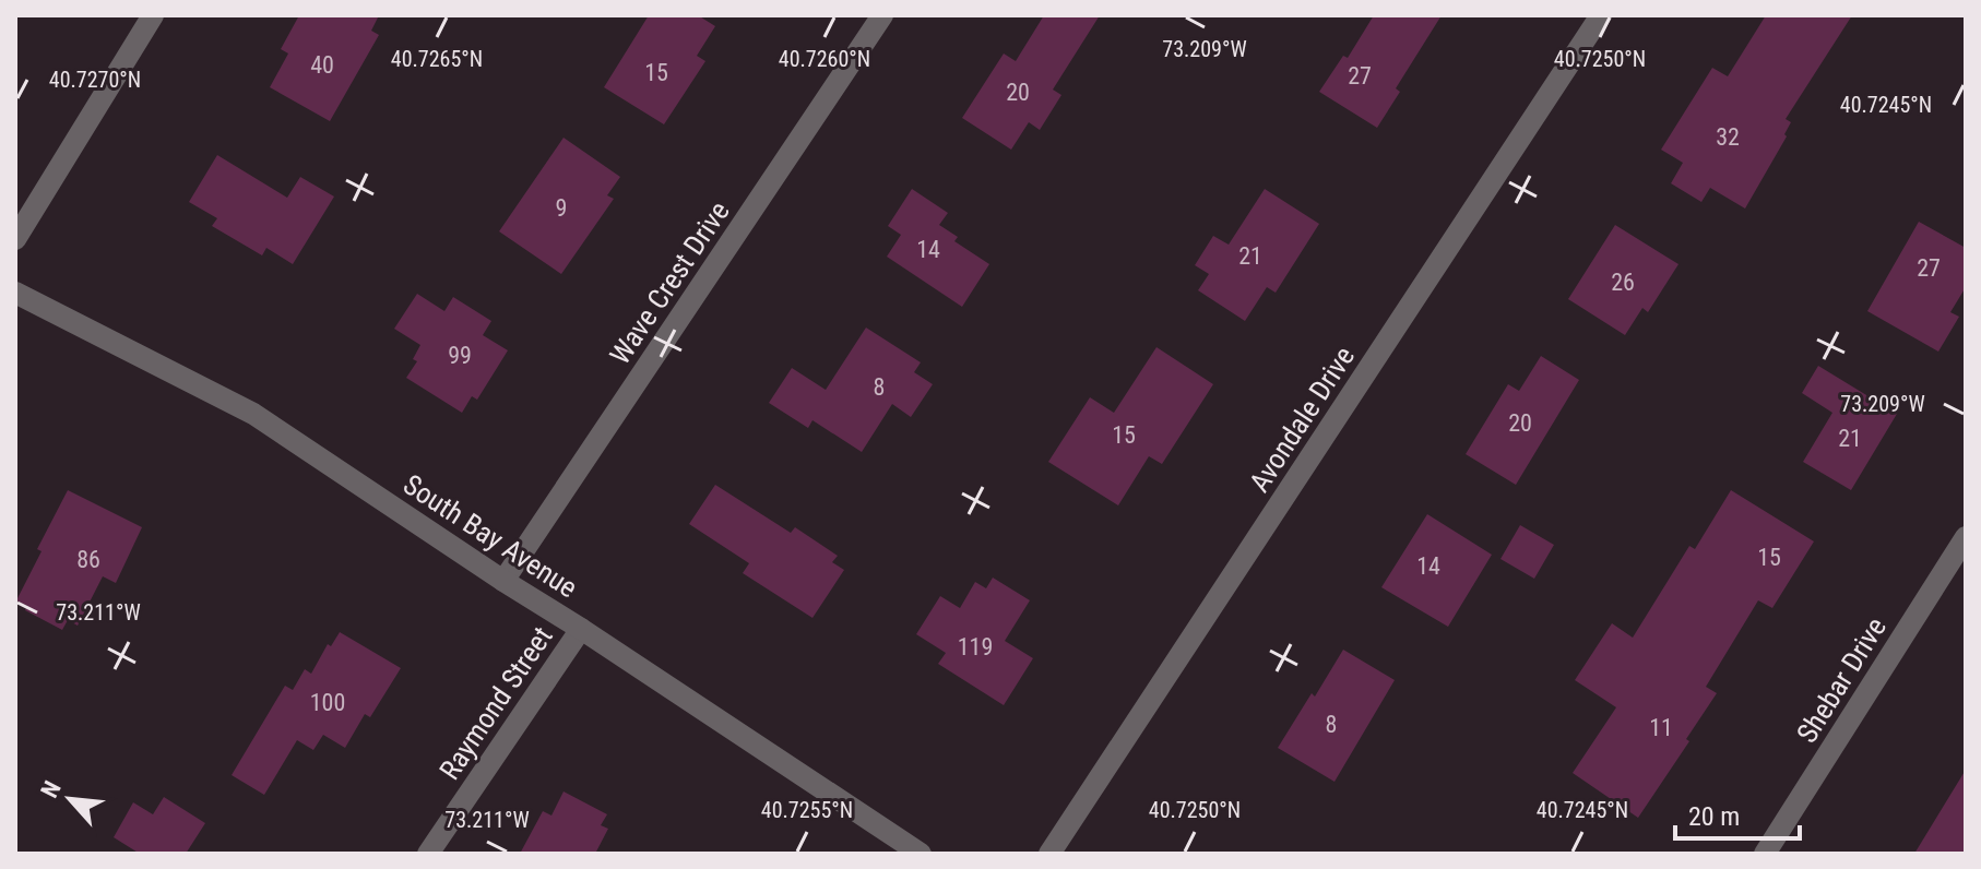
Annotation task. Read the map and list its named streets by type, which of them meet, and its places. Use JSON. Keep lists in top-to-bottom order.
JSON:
{
  "streets": {
    "street": [
      "Wave Crest Drive",
      "Avondale Drive",
      "South Bay Avenue",
      "Shebar Drive",
      "Raymond Street"
    ]
  },
  "crossings": [
    ["Wave Crest Drive", "South Bay Avenue"],
    ["South Bay Avenue", "Raymond Street"]
  ],
  "house_numbers": [
    "40",
    "15",
    "27",
    "20",
    "32",
    "9",
    "14",
    "21",
    "27",
    "26",
    "99",
    "8",
    "20",
    "15",
    "21",
    "15",
    "86",
    "14",
    "119",
    "100",
    "8",
    "11"
  ],
  "scale_bar": "20 m",
  "north": "top left",
  "coordinates": [
    "73.209°W",
    "40.7265°N",
    "40.7260°N",
    "40.7250°N",
    "40.7270°N",
    "40.7245°N",
    "73.211°W",
    "40.7255°N"
  ]
}
